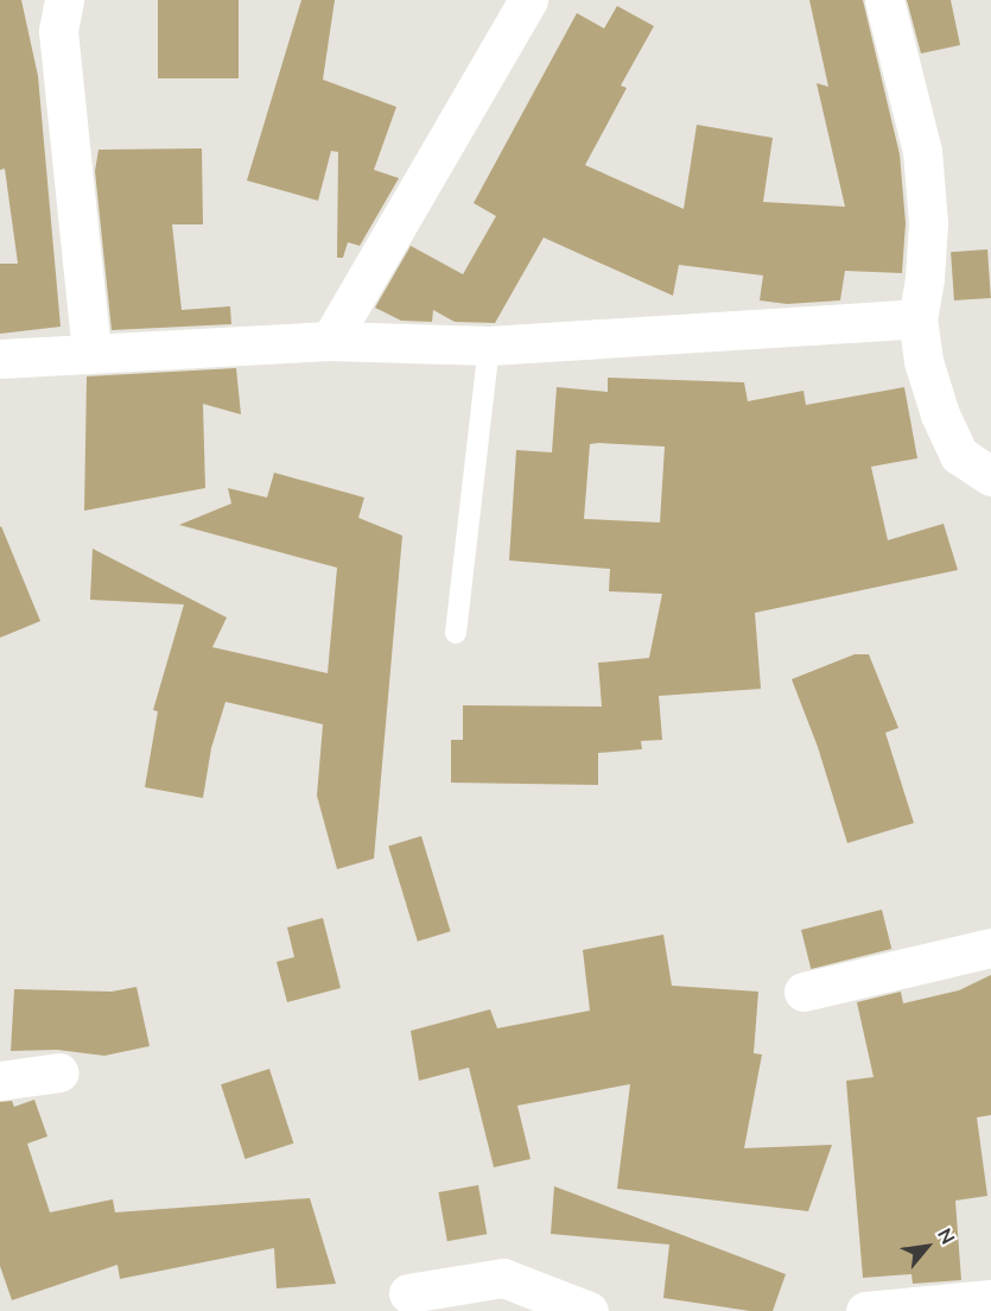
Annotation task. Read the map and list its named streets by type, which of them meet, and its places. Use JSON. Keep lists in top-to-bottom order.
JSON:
{
  "north": "top right"
}
